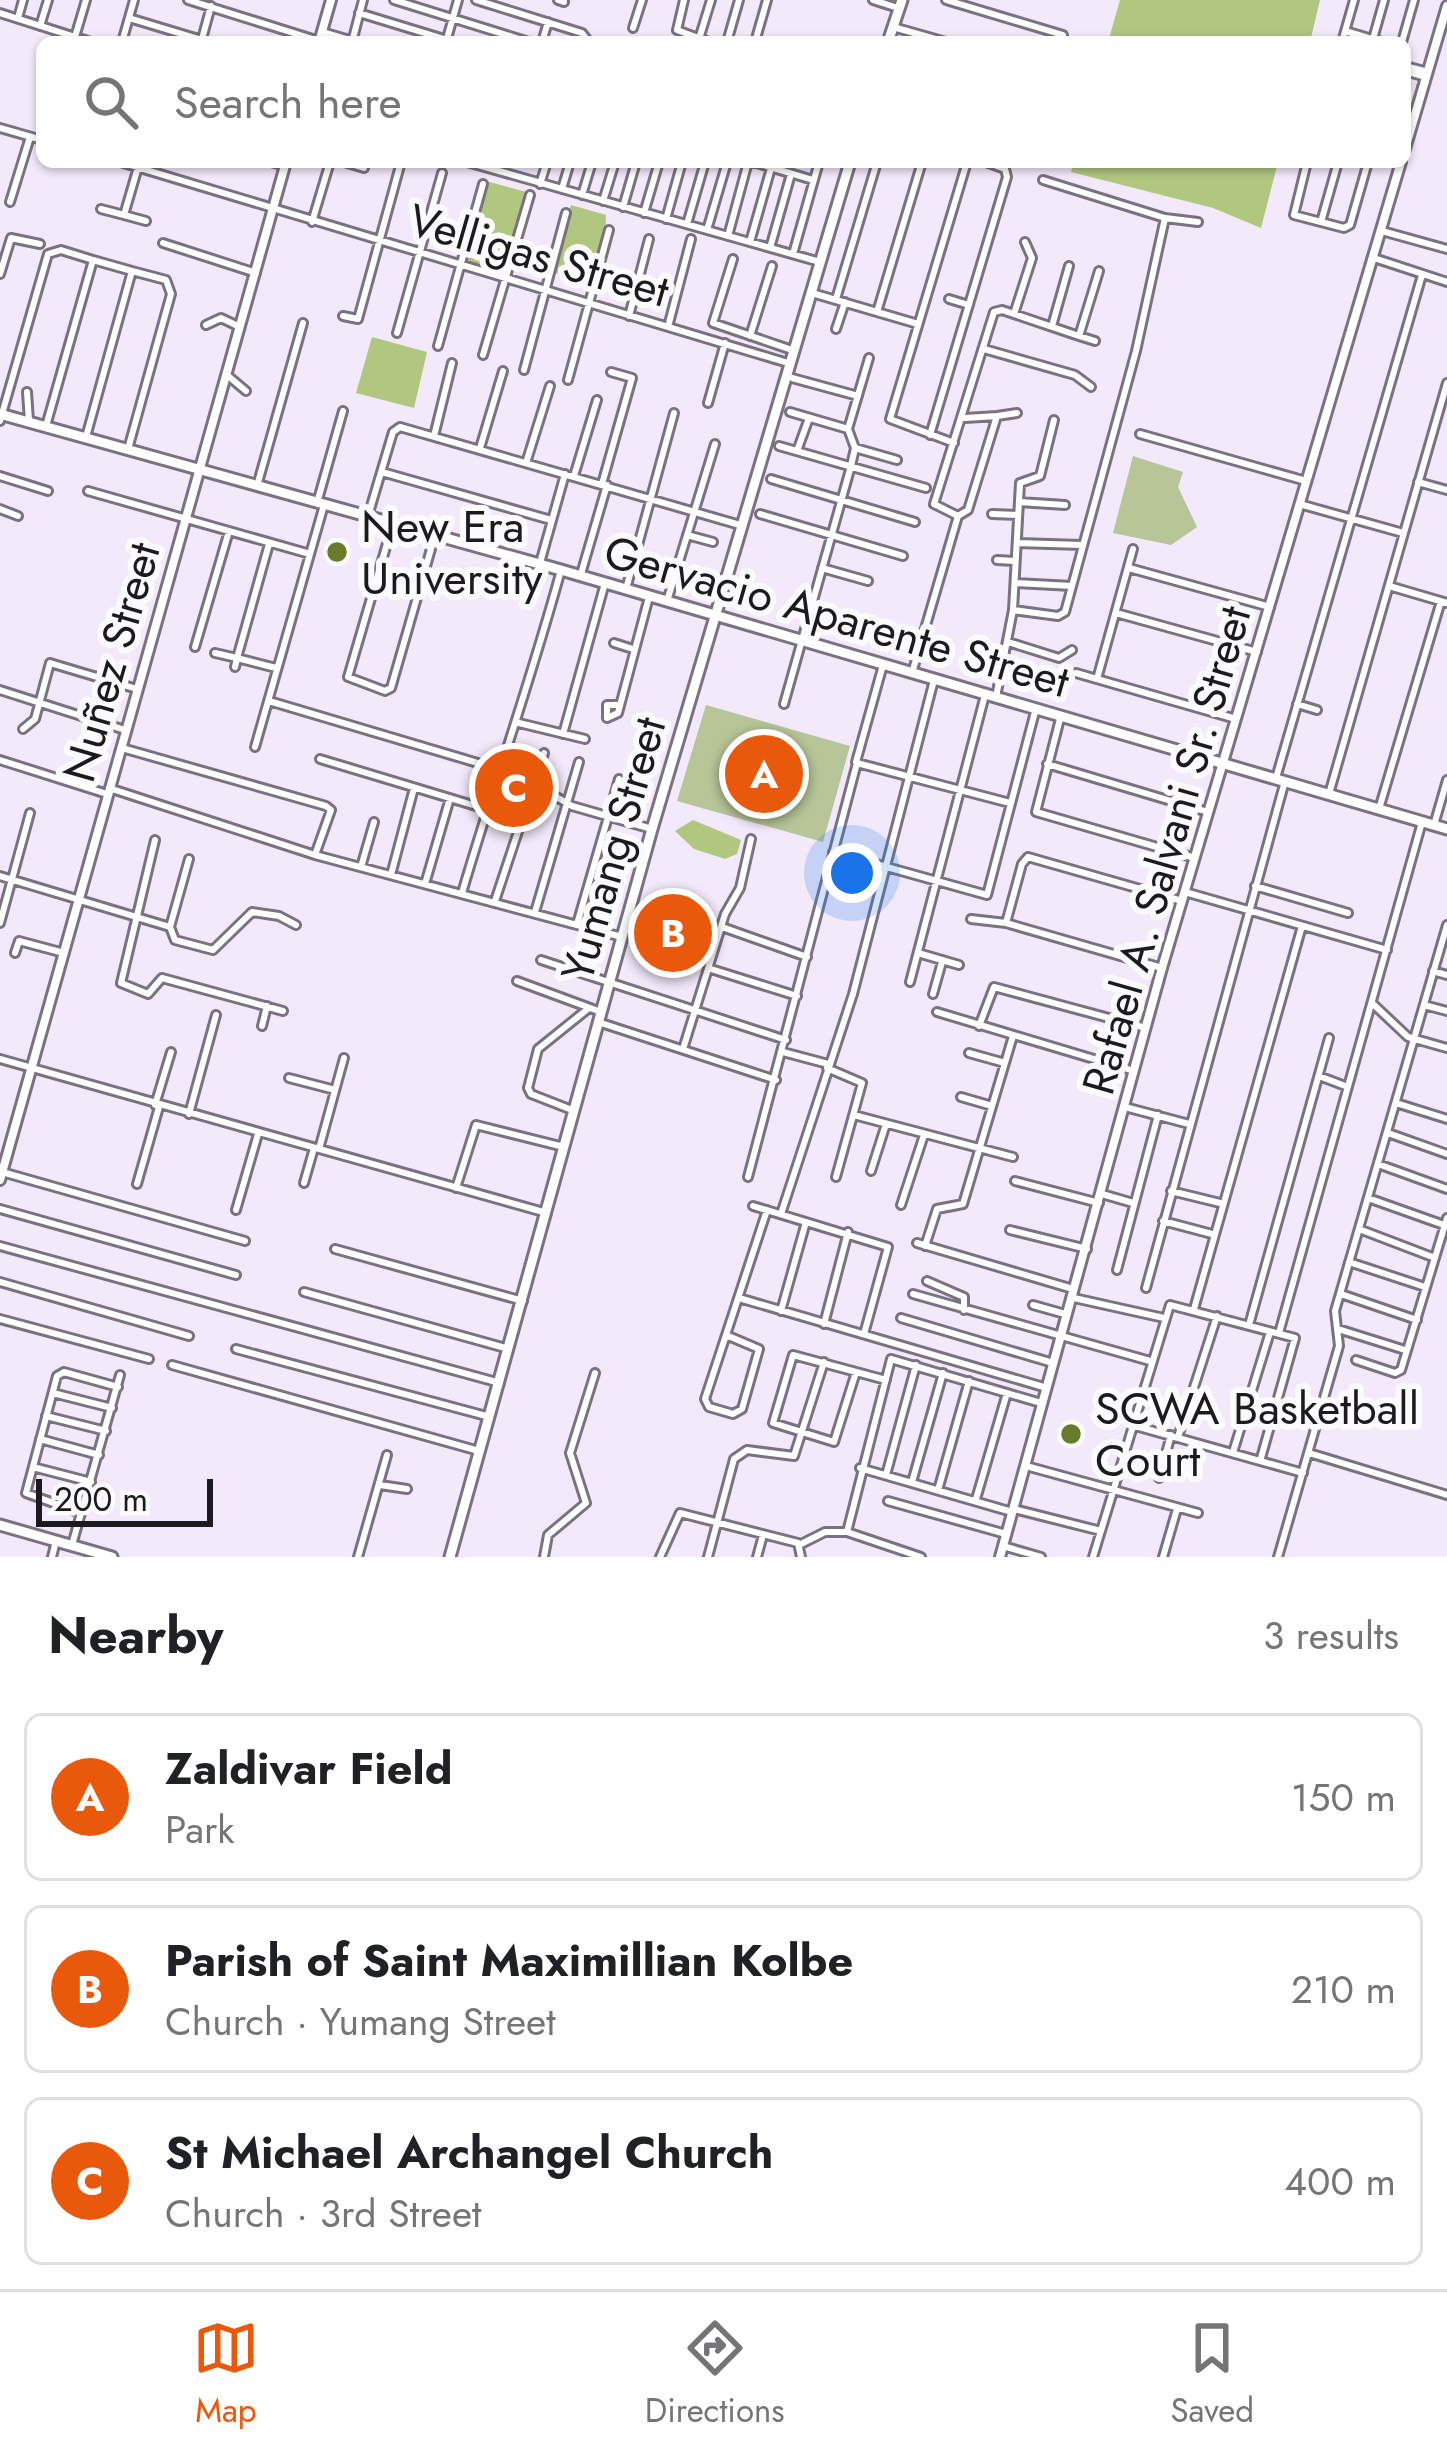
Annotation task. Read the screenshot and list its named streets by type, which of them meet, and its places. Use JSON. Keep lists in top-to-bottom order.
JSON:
{
  "streets": {
    "main road": ["Gervacio Aparente Street", "Yumang Street"],
    "street": ["Velligas Street", "Nuñez Street", "Rafael A. Salvani Sr. Street"]
  },
  "crossings": [
    ["Velligas Street", "Nuñez Street"],
    ["Velligas Street", "Yumang Street"],
    ["Gervacio Aparente Street", "Nuñez Street"],
    ["Gervacio Aparente Street", "Yumang Street"],
    ["Gervacio Aparente Street", "Rafael A. Salvani Sr. Street"]
  ],
  "places": ["New Era University", "SCWA Basketball Court"],
  "scale_bar": "200 m",
  "page": {
    "search": "Search here",
    "pins": ["A", "C", "B"],
    "scale": "200 m",
    "heading": ["Nearby", "3 results"],
    "list": [
      {
        "mark": "A",
        "name": "Zaldivar Field",
        "note": "Park",
        "value": "150 m"
      },
      {
        "mark": "B",
        "name": "Parish of Saint Maximillian Kolbe",
        "note": "Church · Yumang Street",
        "value": "210 m"
      },
      {
        "mark": "C",
        "name": "St Michael Archangel Church",
        "note": "Church · 3rd Street",
        "value": "400 m"
      }
    ],
    "nav": ["Map", "Directions", "Saved"]
  }
}
